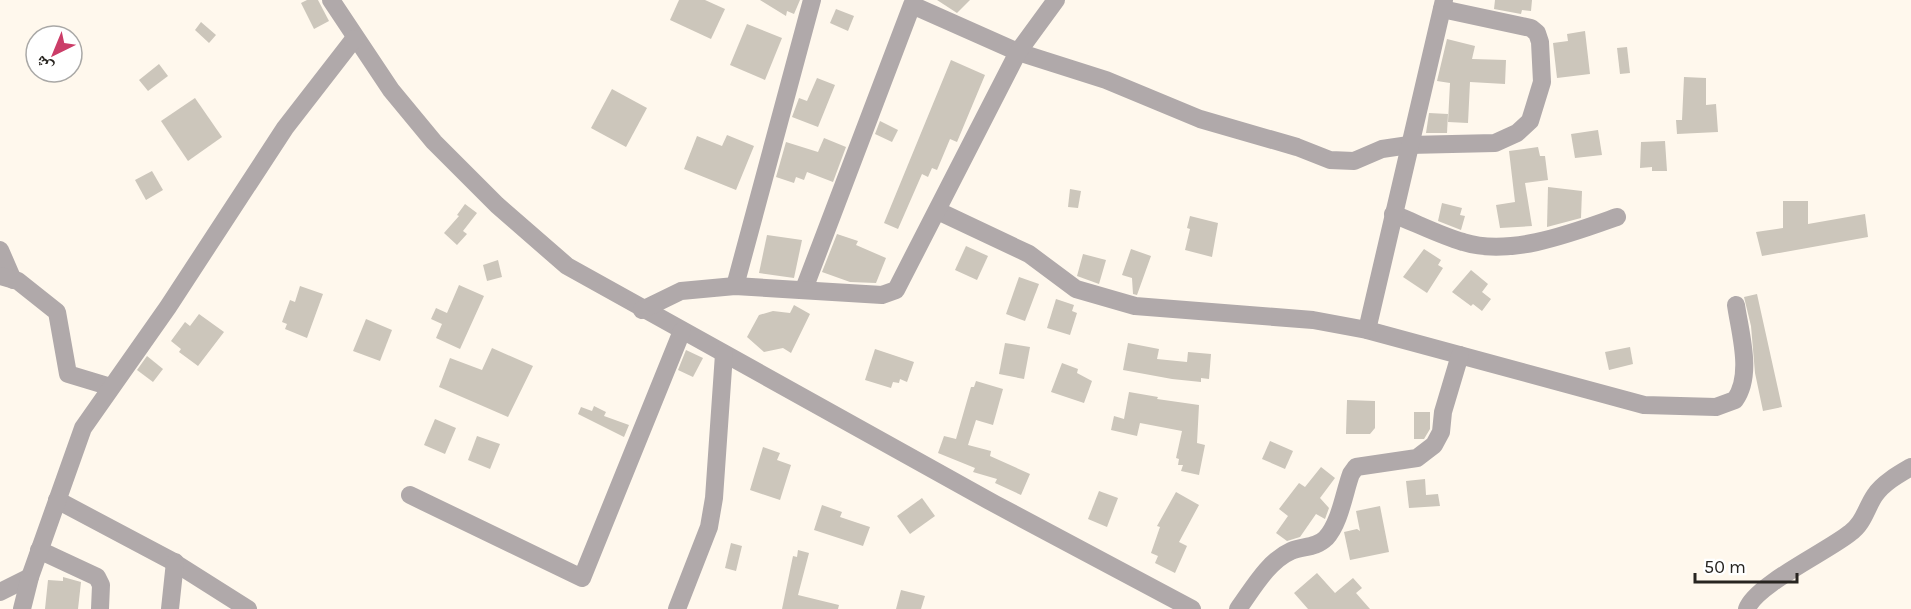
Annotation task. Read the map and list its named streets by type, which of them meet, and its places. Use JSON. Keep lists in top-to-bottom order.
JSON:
{
  "scale_bar": "50 m",
  "north": "bottom left"
}
